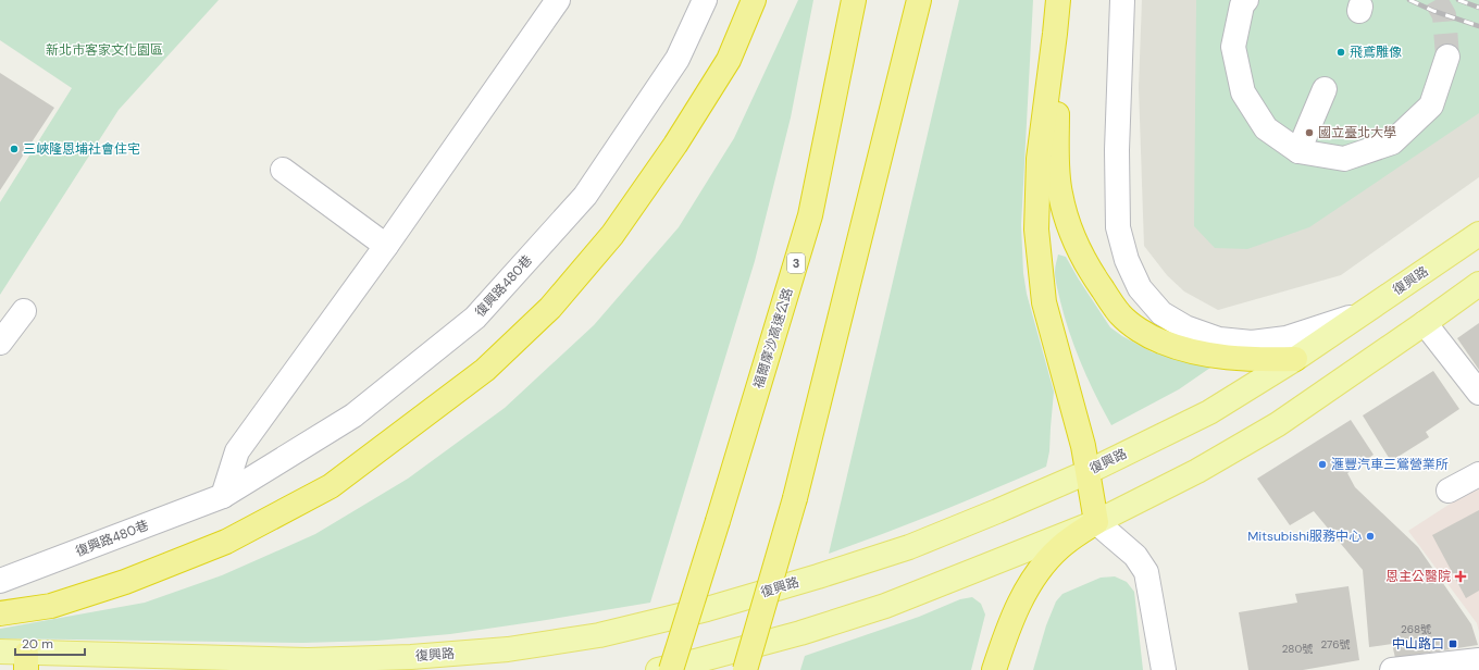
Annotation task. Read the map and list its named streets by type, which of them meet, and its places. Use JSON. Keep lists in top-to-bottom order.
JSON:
{
  "streets": {
    "highway": ["3", "福爾摩沙高速公路"],
    "main road": ["復興路"],
    "street": ["復興路480巷"]
  },
  "parks": ["新北市客家文化園區"],
  "places": {
    "other": [
      "飛鳶雕像",
      "國立臺北大學",
      "三峽隆恩埔社會住宅",
      "滙豐汽車三鶯營業所",
      "Mitsubishi服務中心"
    ],
    "health": ["恩主公醫院"],
    "transit": ["中山路口"]
  },
  "house_numbers": ["268號", "276號", "280號"],
  "scale_bar": "20 m"
}
